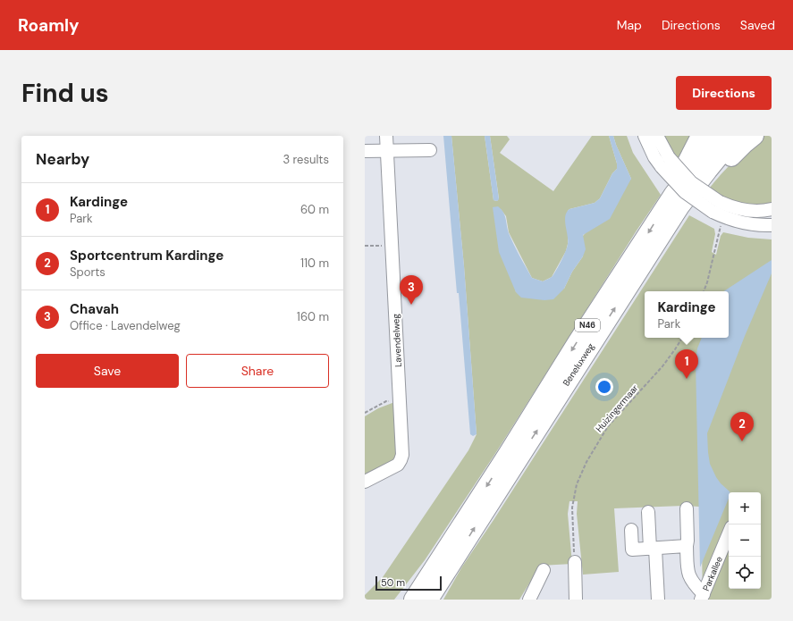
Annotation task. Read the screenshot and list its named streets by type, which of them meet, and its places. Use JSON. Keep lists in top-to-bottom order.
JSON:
{
  "streets": {
    "highway": ["N46", "Beneluxweg"],
    "street": ["Lavendelweg", "Parkallee"],
    "path": ["Huizingermaar"]
  },
  "crossings": [
    ["N46", "Beneluxweg"]
  ],
  "scale_bar": "50 m",
  "page": {
    "header": "Roamly",
    "nav": ["Map", "Directions", "Saved"],
    "buttons": [
      "Directions",
      ["Save", "Share"]
    ],
    "title": "Find us",
    "heading": ["Nearby", "3 results"],
    "list": [
      {
        "mark": "1",
        "name": "Kardinge",
        "note": "Park",
        "value": "60 m"
      },
      {
        "mark": "2",
        "name": "Sportcentrum Kardinge",
        "note": "Sports",
        "value": "110 m"
      },
      {
        "mark": "3",
        "name": "Chavah",
        "note": "Office · Lavendelweg",
        "value": "160 m"
      }
    ],
    "pins": ["3", "1", "2"],
    "popup": ["Kardinge", "Park"],
    "map_buttons": ["+", "−"],
    "scale": "50 m"
  }
}
